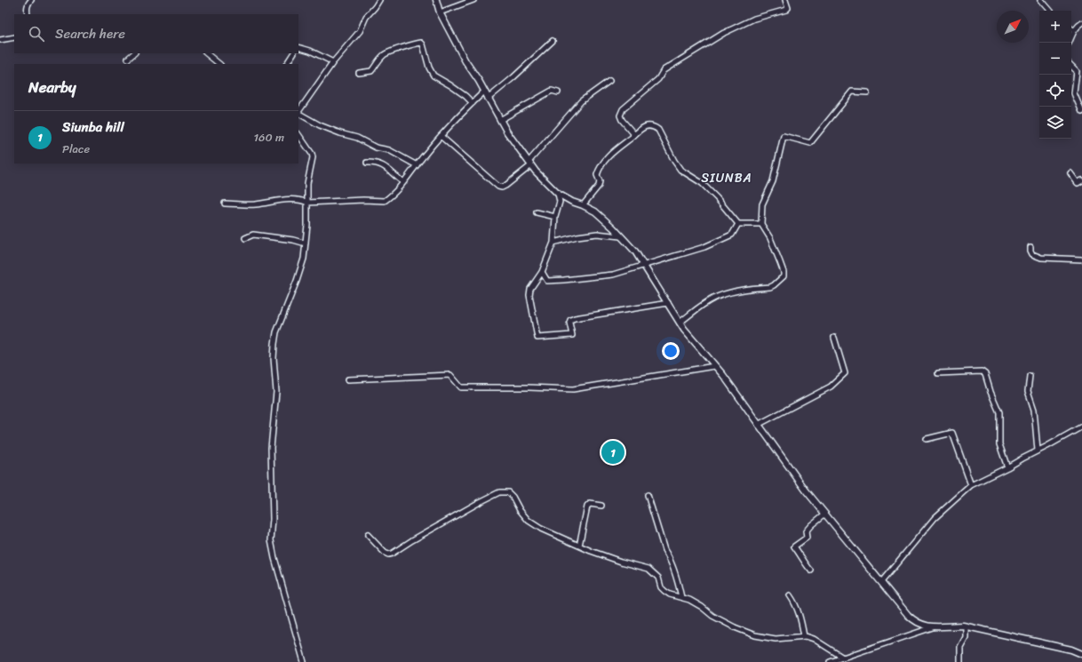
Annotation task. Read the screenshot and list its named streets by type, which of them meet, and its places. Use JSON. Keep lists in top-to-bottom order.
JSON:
{
  "districts": ["SIUNBA"],
  "north": "top right",
  "page": {
    "map_buttons": ["+", "−"],
    "search": "Search here",
    "heading": "Nearby",
    "list": [
      {
        "mark": "1",
        "name": "Siunba hill",
        "note": "Place",
        "value": "160 m"
      }
    ],
    "pins": "1"
  }
}
